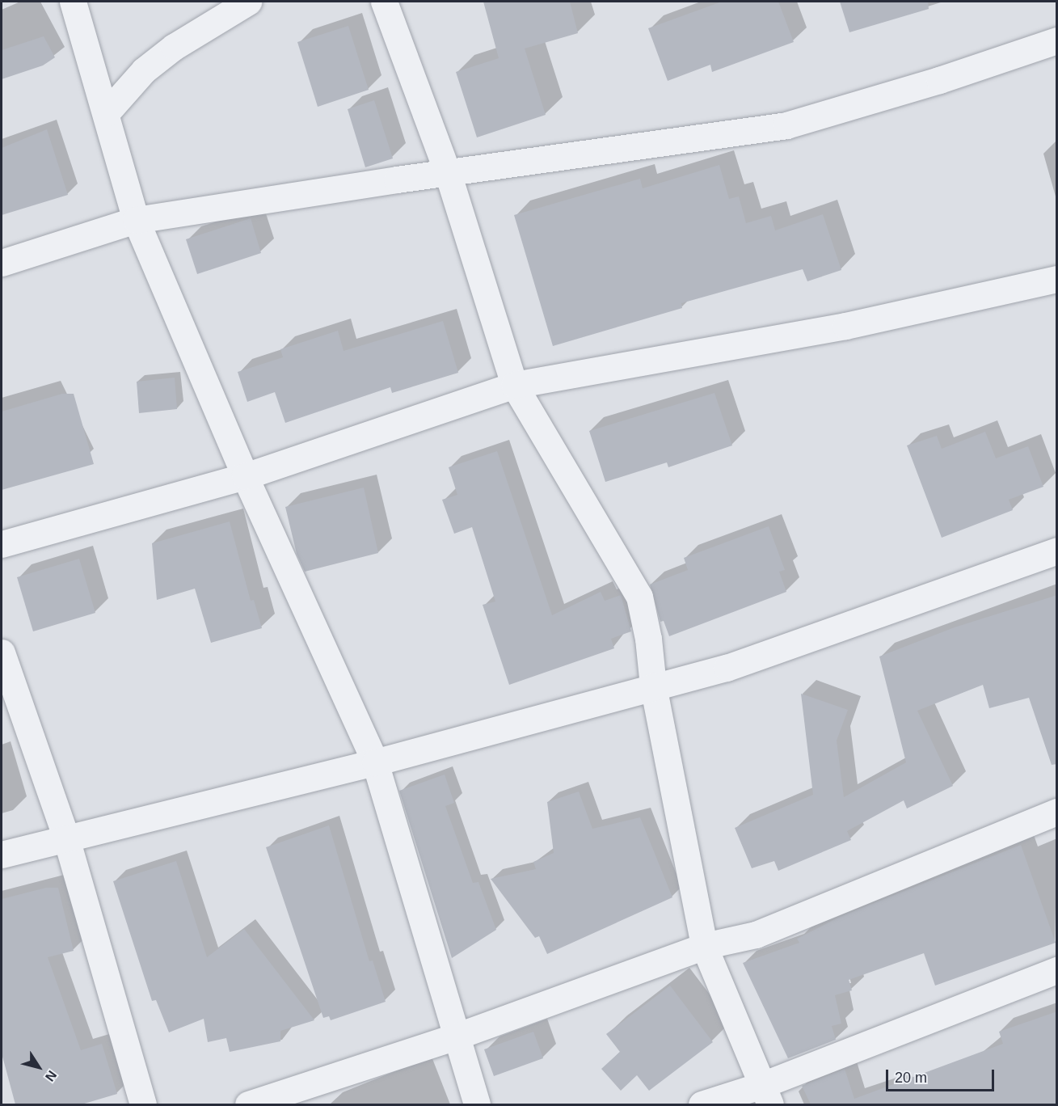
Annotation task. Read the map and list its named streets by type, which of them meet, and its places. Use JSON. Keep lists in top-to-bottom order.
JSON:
{
  "scale_bar": "20 m",
  "north": "bottom right"
}
